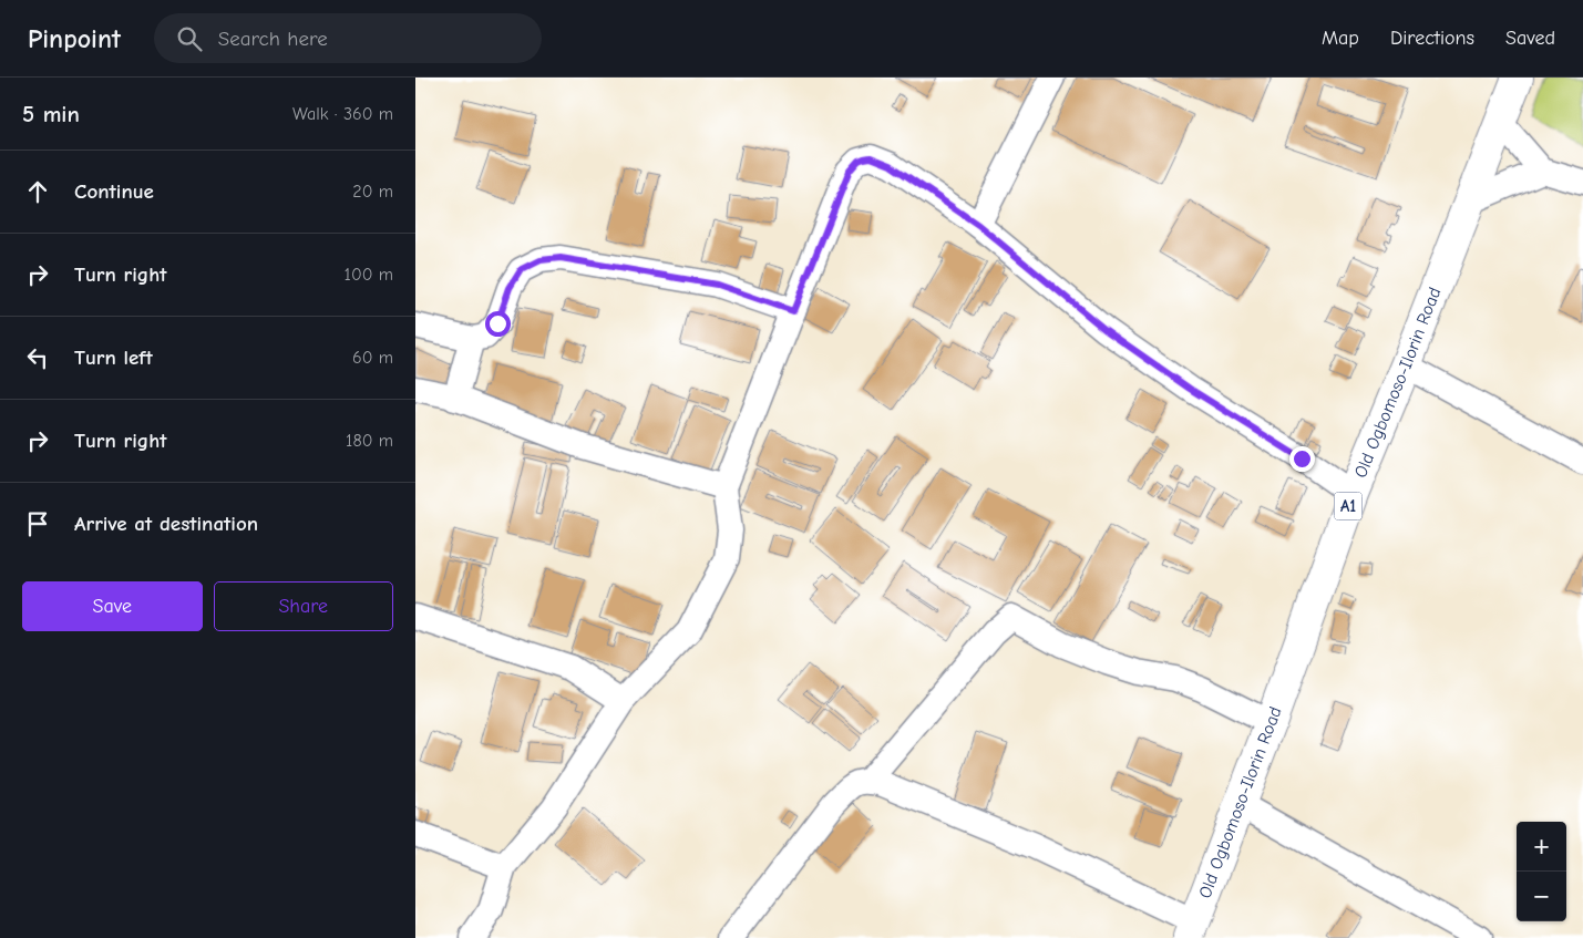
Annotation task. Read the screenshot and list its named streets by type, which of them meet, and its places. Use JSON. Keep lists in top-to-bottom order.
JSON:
{
  "streets": {
    "highway": ["Old Ogbomoso-Ilorin Road", "A1"]
  },
  "page": {
    "header": "Pinpoint",
    "search": "Search here",
    "nav": ["Map", "Directions", "Saved"],
    "heading": ["5 min", "Walk · 360 m"],
    "list": [
      ["Continue", "20 m"],
      ["Turn right", "100 m"],
      ["Turn left", "60 m"],
      ["Turn right", "180 m"],
      "Arrive at destination"
    ],
    "buttons": ["Save", "Share"],
    "map_buttons": ["+", "−"]
  }
}
